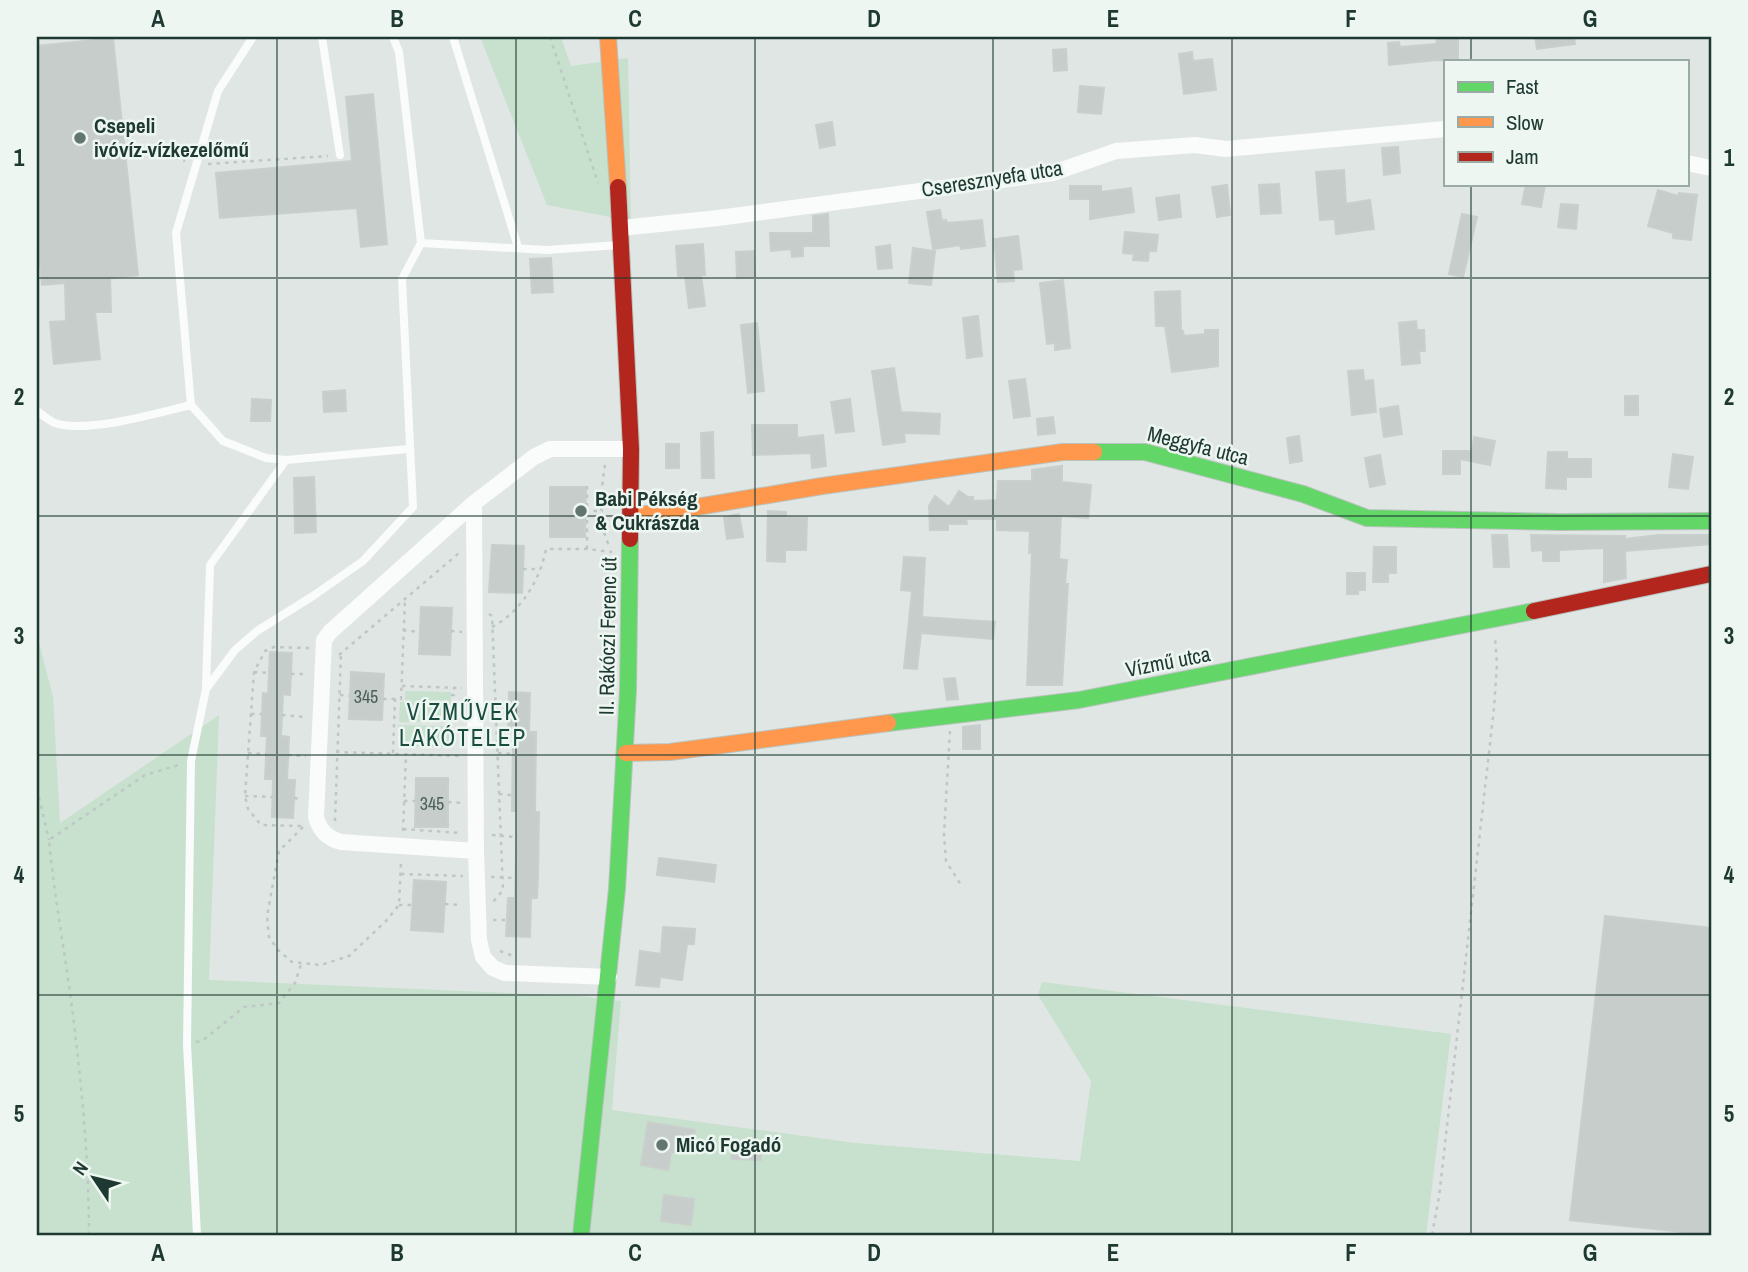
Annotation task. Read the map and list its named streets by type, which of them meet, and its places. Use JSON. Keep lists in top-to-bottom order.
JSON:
{
  "streets": {
    "street": [
      "Cseresznyefa utca",
      "Meggyfa utca",
      "II. Rákóczi Ferenc út",
      "Vízmű utca"
    ]
  },
  "crossings": [
    ["Cseresznyefa utca", "II. Rákóczi Ferenc út"],
    ["Meggyfa utca", "II. Rákóczi Ferenc út"],
    ["II. Rákóczi Ferenc út", "Vízmű utca"]
  ],
  "districts": ["VÍZMŰVEK LAKÓTELEP"],
  "places": ["Csepeli ivóvíz-vízkezelőmű", "Babi Pékség & Cukrászda", "Micó Fogadó"],
  "house_numbers": ["345", "345"],
  "legend": ["Fast", "Slow", "Jam"],
  "north": "top left",
  "grid": {
    "columns": [
      "A",
      "B",
      "C",
      "D",
      "E",
      "F",
      "G"
    ],
    "rows": [
      "1",
      "2",
      "3",
      "4",
      "5"
    ]
  }
}
